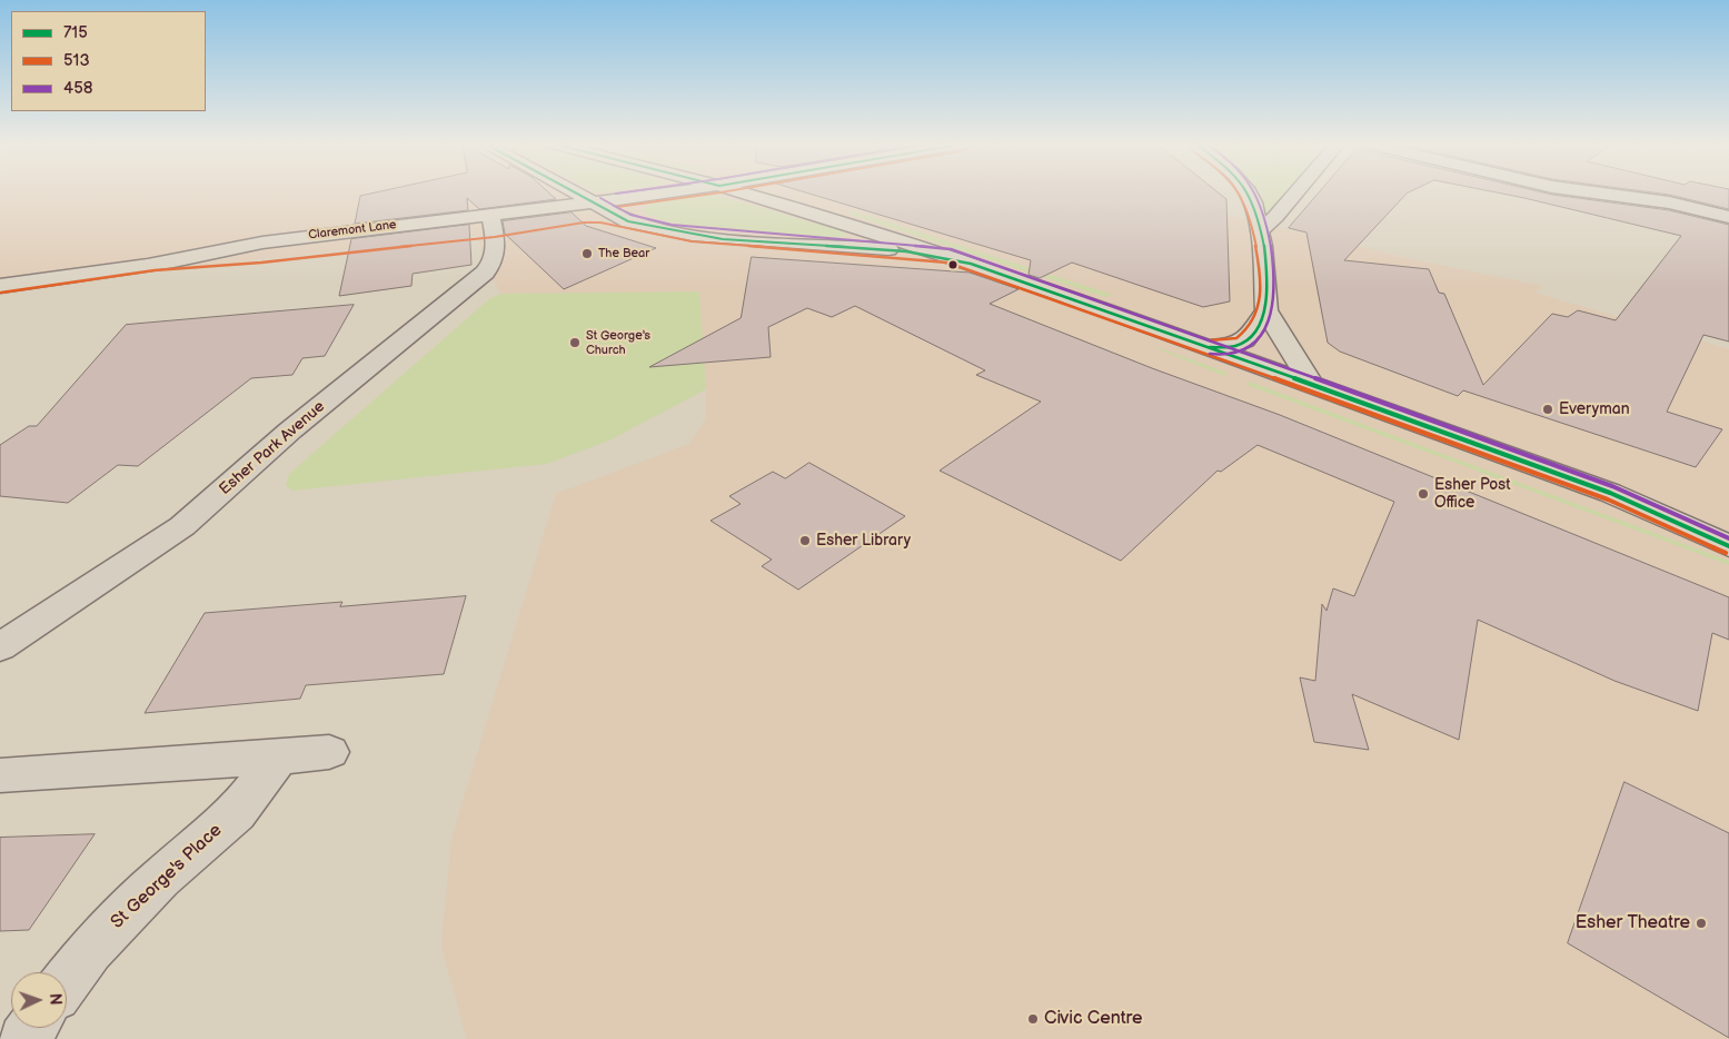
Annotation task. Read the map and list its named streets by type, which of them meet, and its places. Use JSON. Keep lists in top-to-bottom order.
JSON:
{
  "streets": {
    "main road": ["Claremont Lane"],
    "street": ["Esher Park Avenue", "St George's Place"]
  },
  "crossings": [
    ["Claremont Lane", "Esher Park Avenue"]
  ],
  "places": [
    "The Bear",
    "St George's Church",
    "Everyman",
    "Esher Post Office",
    "Esher Library",
    "Esher Theatre",
    "Civic Centre"
  ],
  "lines": ["transit line 715", "transit line 513", "transit line 458"],
  "legend": ["715", "513", "458"],
  "north": "right"
}
